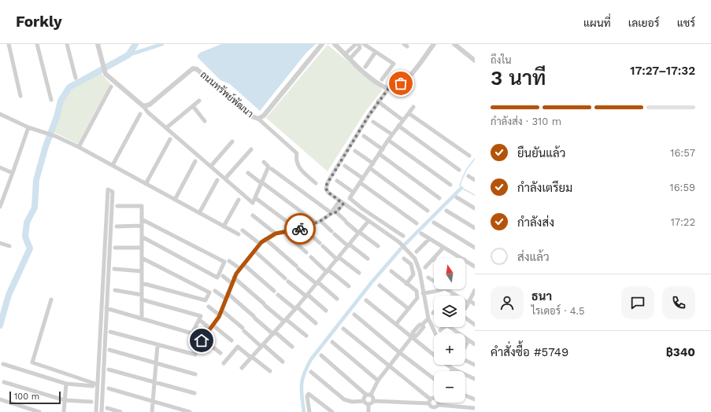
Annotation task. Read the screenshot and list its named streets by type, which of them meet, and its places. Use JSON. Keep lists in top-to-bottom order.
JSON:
{
  "streets": {
    "street": ["ถนนทรัพย์พัฒนา"]
  },
  "scale_bar": "100 m",
  "north": "top",
  "page": {
    "header": "Forkly",
    "nav": ["แผนที่", "เลเยอร์", "แชร์"],
    "heading": ["3 นาที", "ถึงใน", "17:27–17:32"],
    "panel": [
      "ธนา",
      "ไรเดอร์ · 4.5",
      "คำสั่งซื้อ #5749",
      "฿340"
    ],
    "bar": "กำลังส่ง · 310 m",
    "list": [
      ["ยืนยันแล้ว", "16:57"],
      ["กำลังเตรียม", "16:59"],
      ["กำลังส่ง", "17:22"],
      "ส่งแล้ว"
    ],
    "map_buttons": ["+", "−"],
    "scale": "100 m"
  }
}
